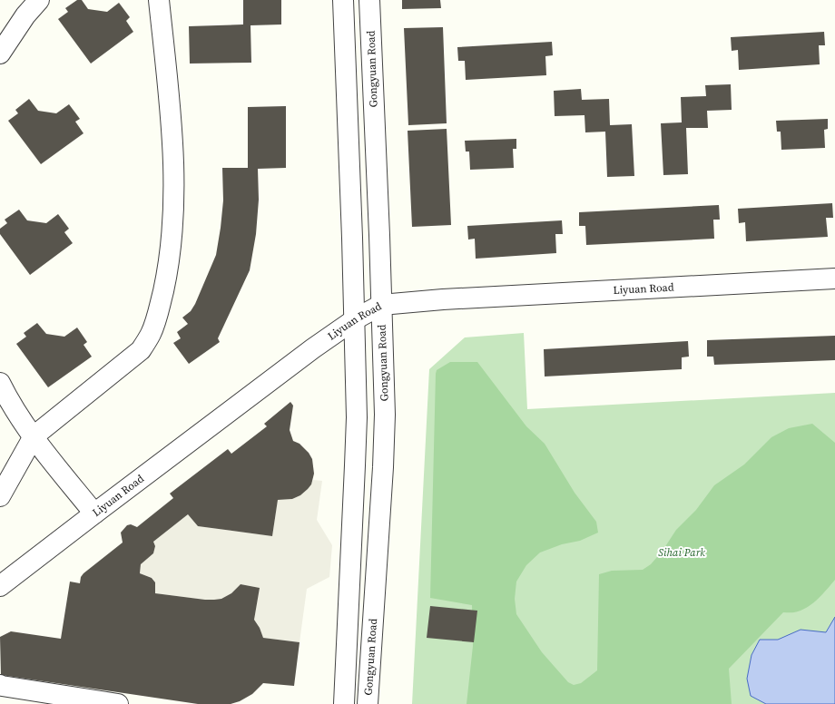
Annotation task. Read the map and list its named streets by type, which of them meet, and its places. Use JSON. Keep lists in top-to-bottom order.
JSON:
{
  "streets": {
    "street": ["Gongyuan Road", "Liyuan Road"]
  },
  "crossings": [
    ["Gongyuan Road", "Liyuan Road"]
  ],
  "parks": ["Sihai Park"]
}
